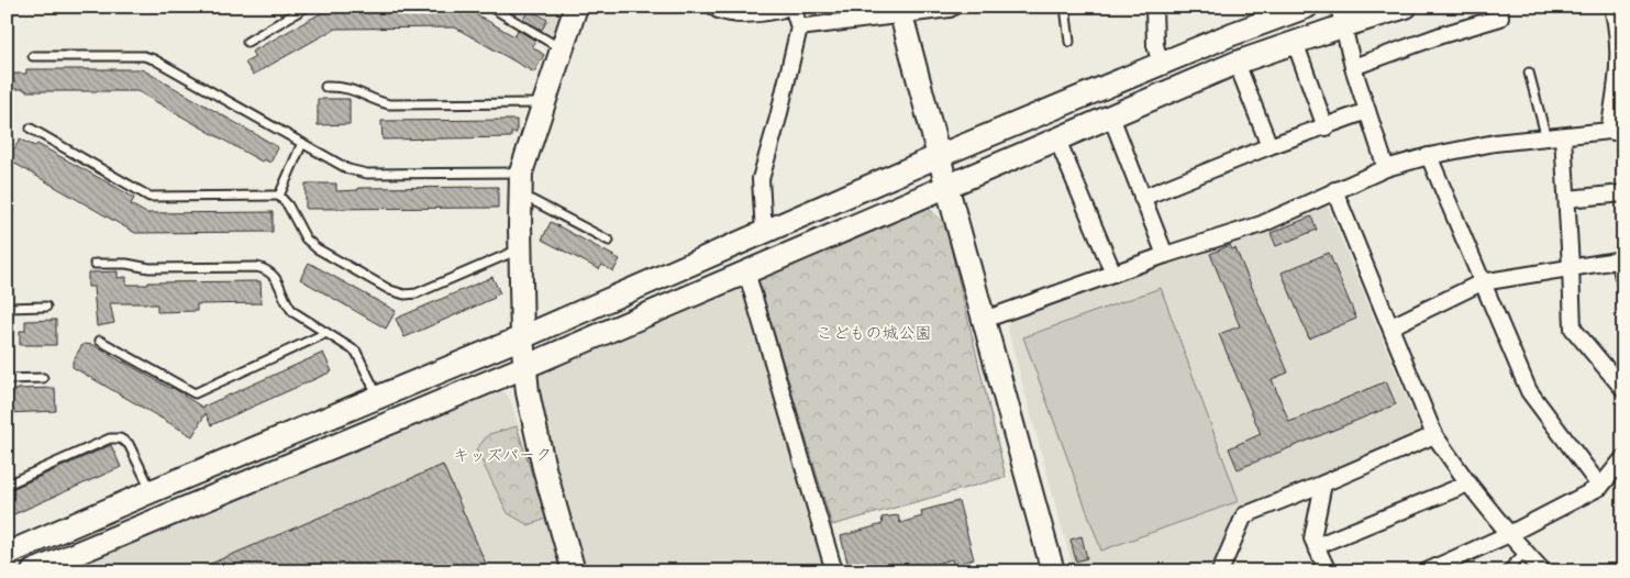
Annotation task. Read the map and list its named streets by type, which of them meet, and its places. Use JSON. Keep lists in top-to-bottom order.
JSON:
{
  "parks": ["こどもの城公園", "キッズパーク"]
}
